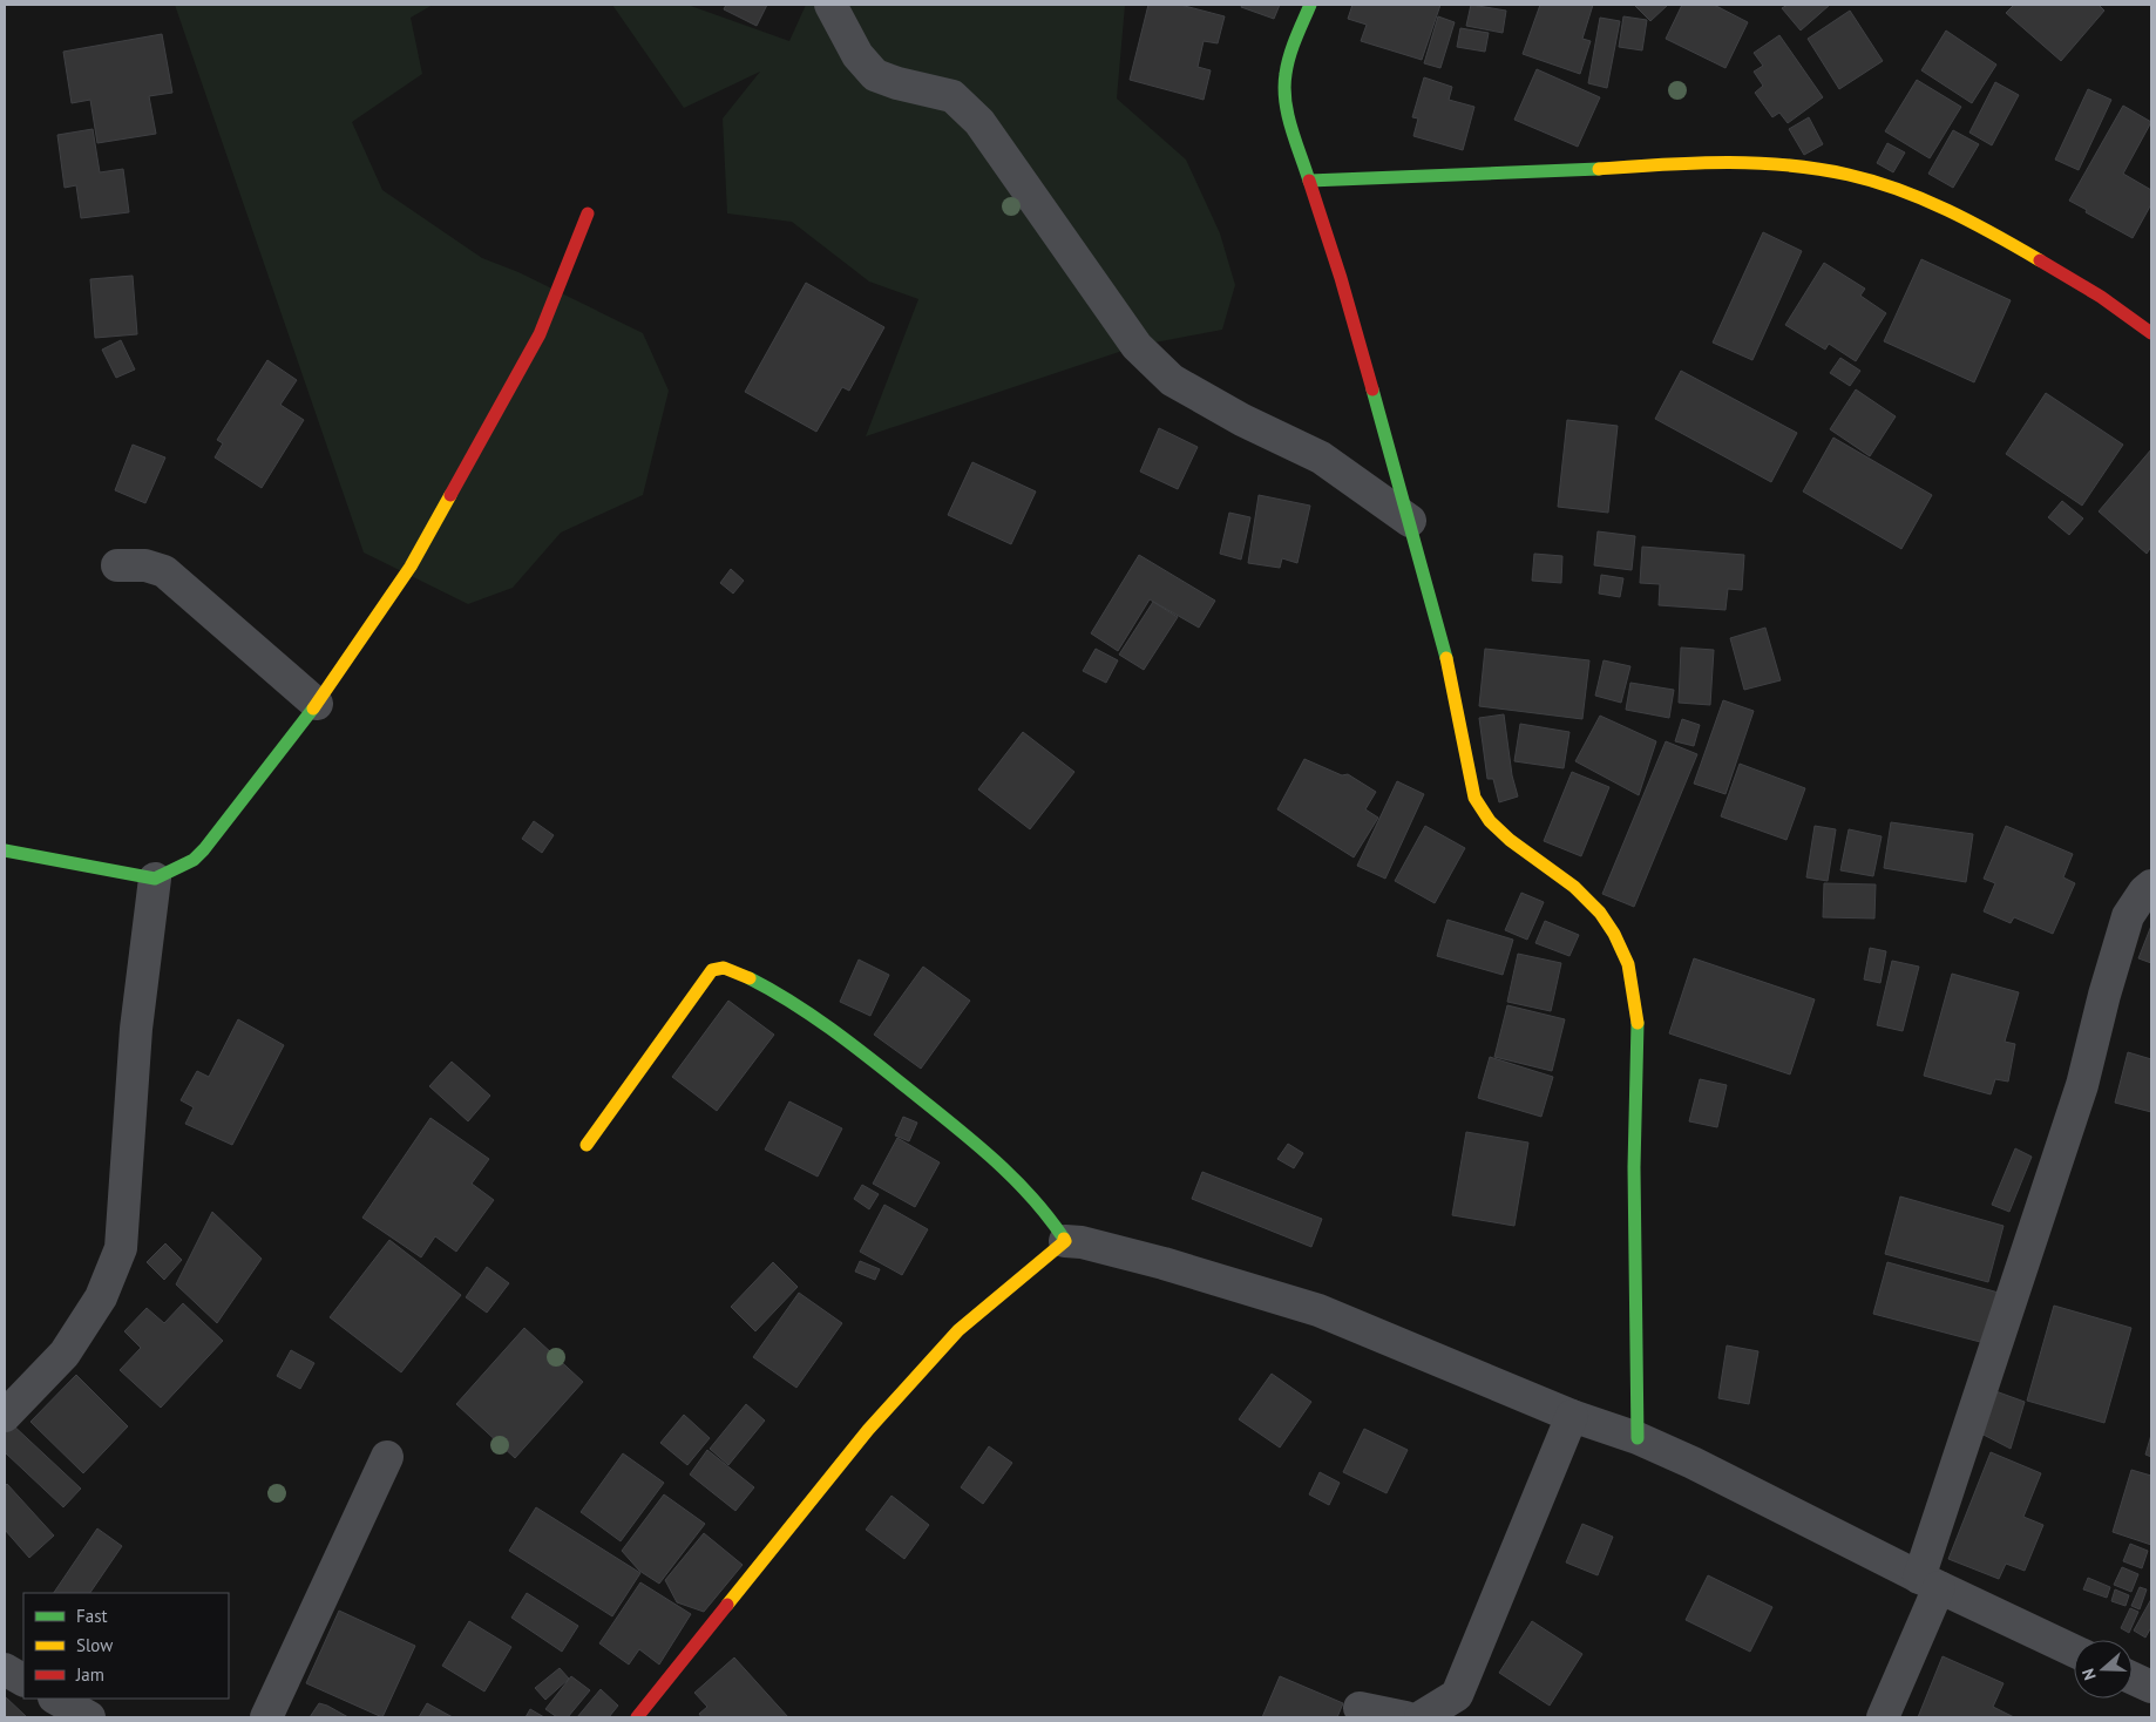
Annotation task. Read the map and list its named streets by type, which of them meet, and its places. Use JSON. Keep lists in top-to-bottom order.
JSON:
{
  "legend": ["Fast", "Slow", "Jam"],
  "north": "left"
}
